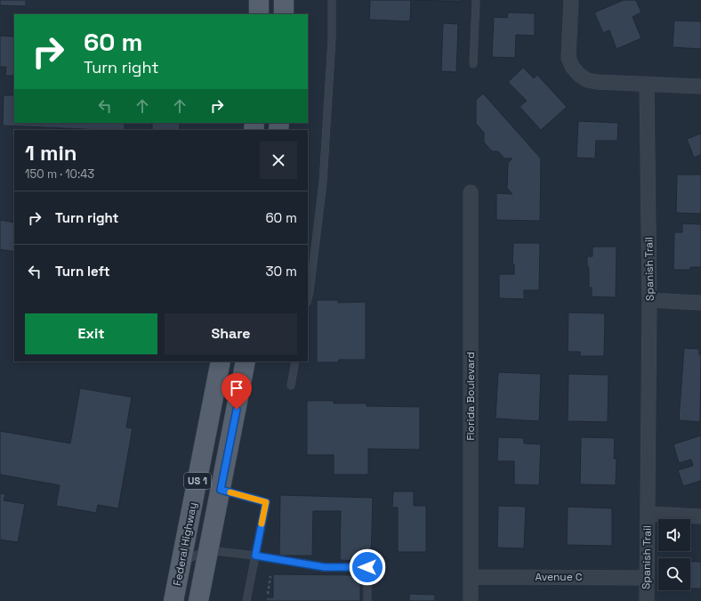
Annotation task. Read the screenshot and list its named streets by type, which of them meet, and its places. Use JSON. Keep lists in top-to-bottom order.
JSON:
{
  "streets": {
    "main road": ["US 1", "Federal Highway"],
    "street": ["Spanish Trail", "Florida Boulevard", "Avenue C"]
  },
  "crossings": [
    ["Spanish Trail", "Avenue C"],
    ["Florida Boulevard", "Avenue C"]
  ],
  "page": {
    "turn": ["60 m", "Turn right"],
    "heading": ["1 min", "150 m · 10:43"],
    "list": [
      {
        "name": "Turn right",
        "value": "60 m"
      },
      {
        "name": "Turn left",
        "value": "30 m"
      }
    ],
    "buttons": ["Exit", "Share"]
  }
}
